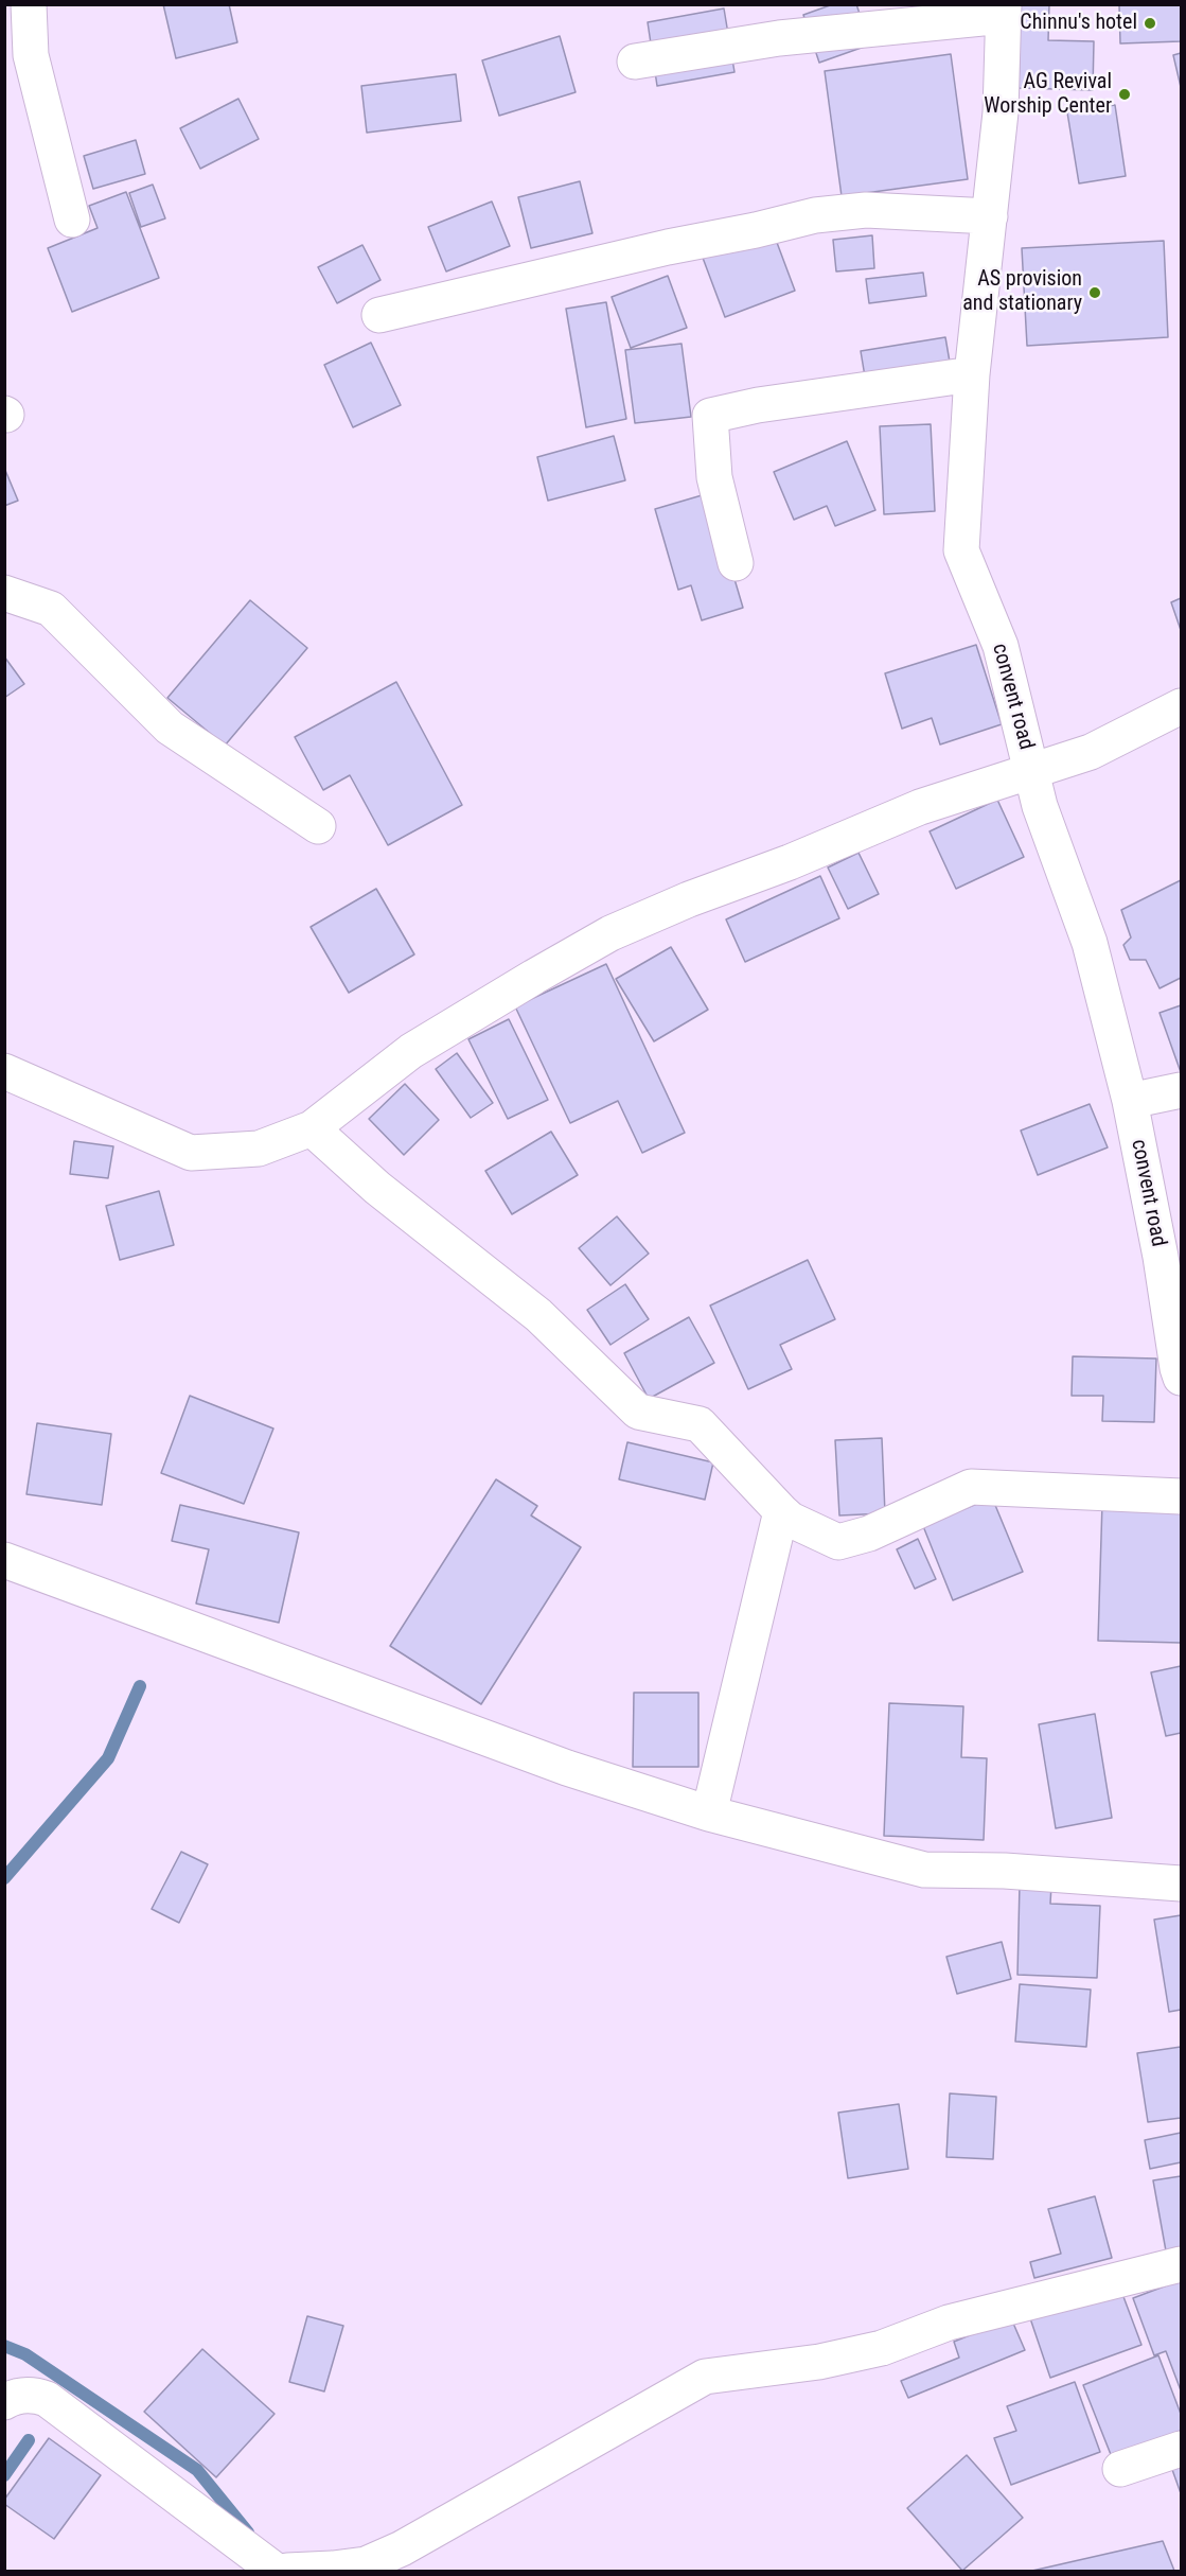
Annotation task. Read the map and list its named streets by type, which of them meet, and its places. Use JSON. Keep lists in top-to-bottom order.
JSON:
{
  "streets": {
    "street": ["convent road"]
  },
  "places": ["Chinnu's hotel", "AG Revival Worship Center", "AS provision and stationary"]
}
